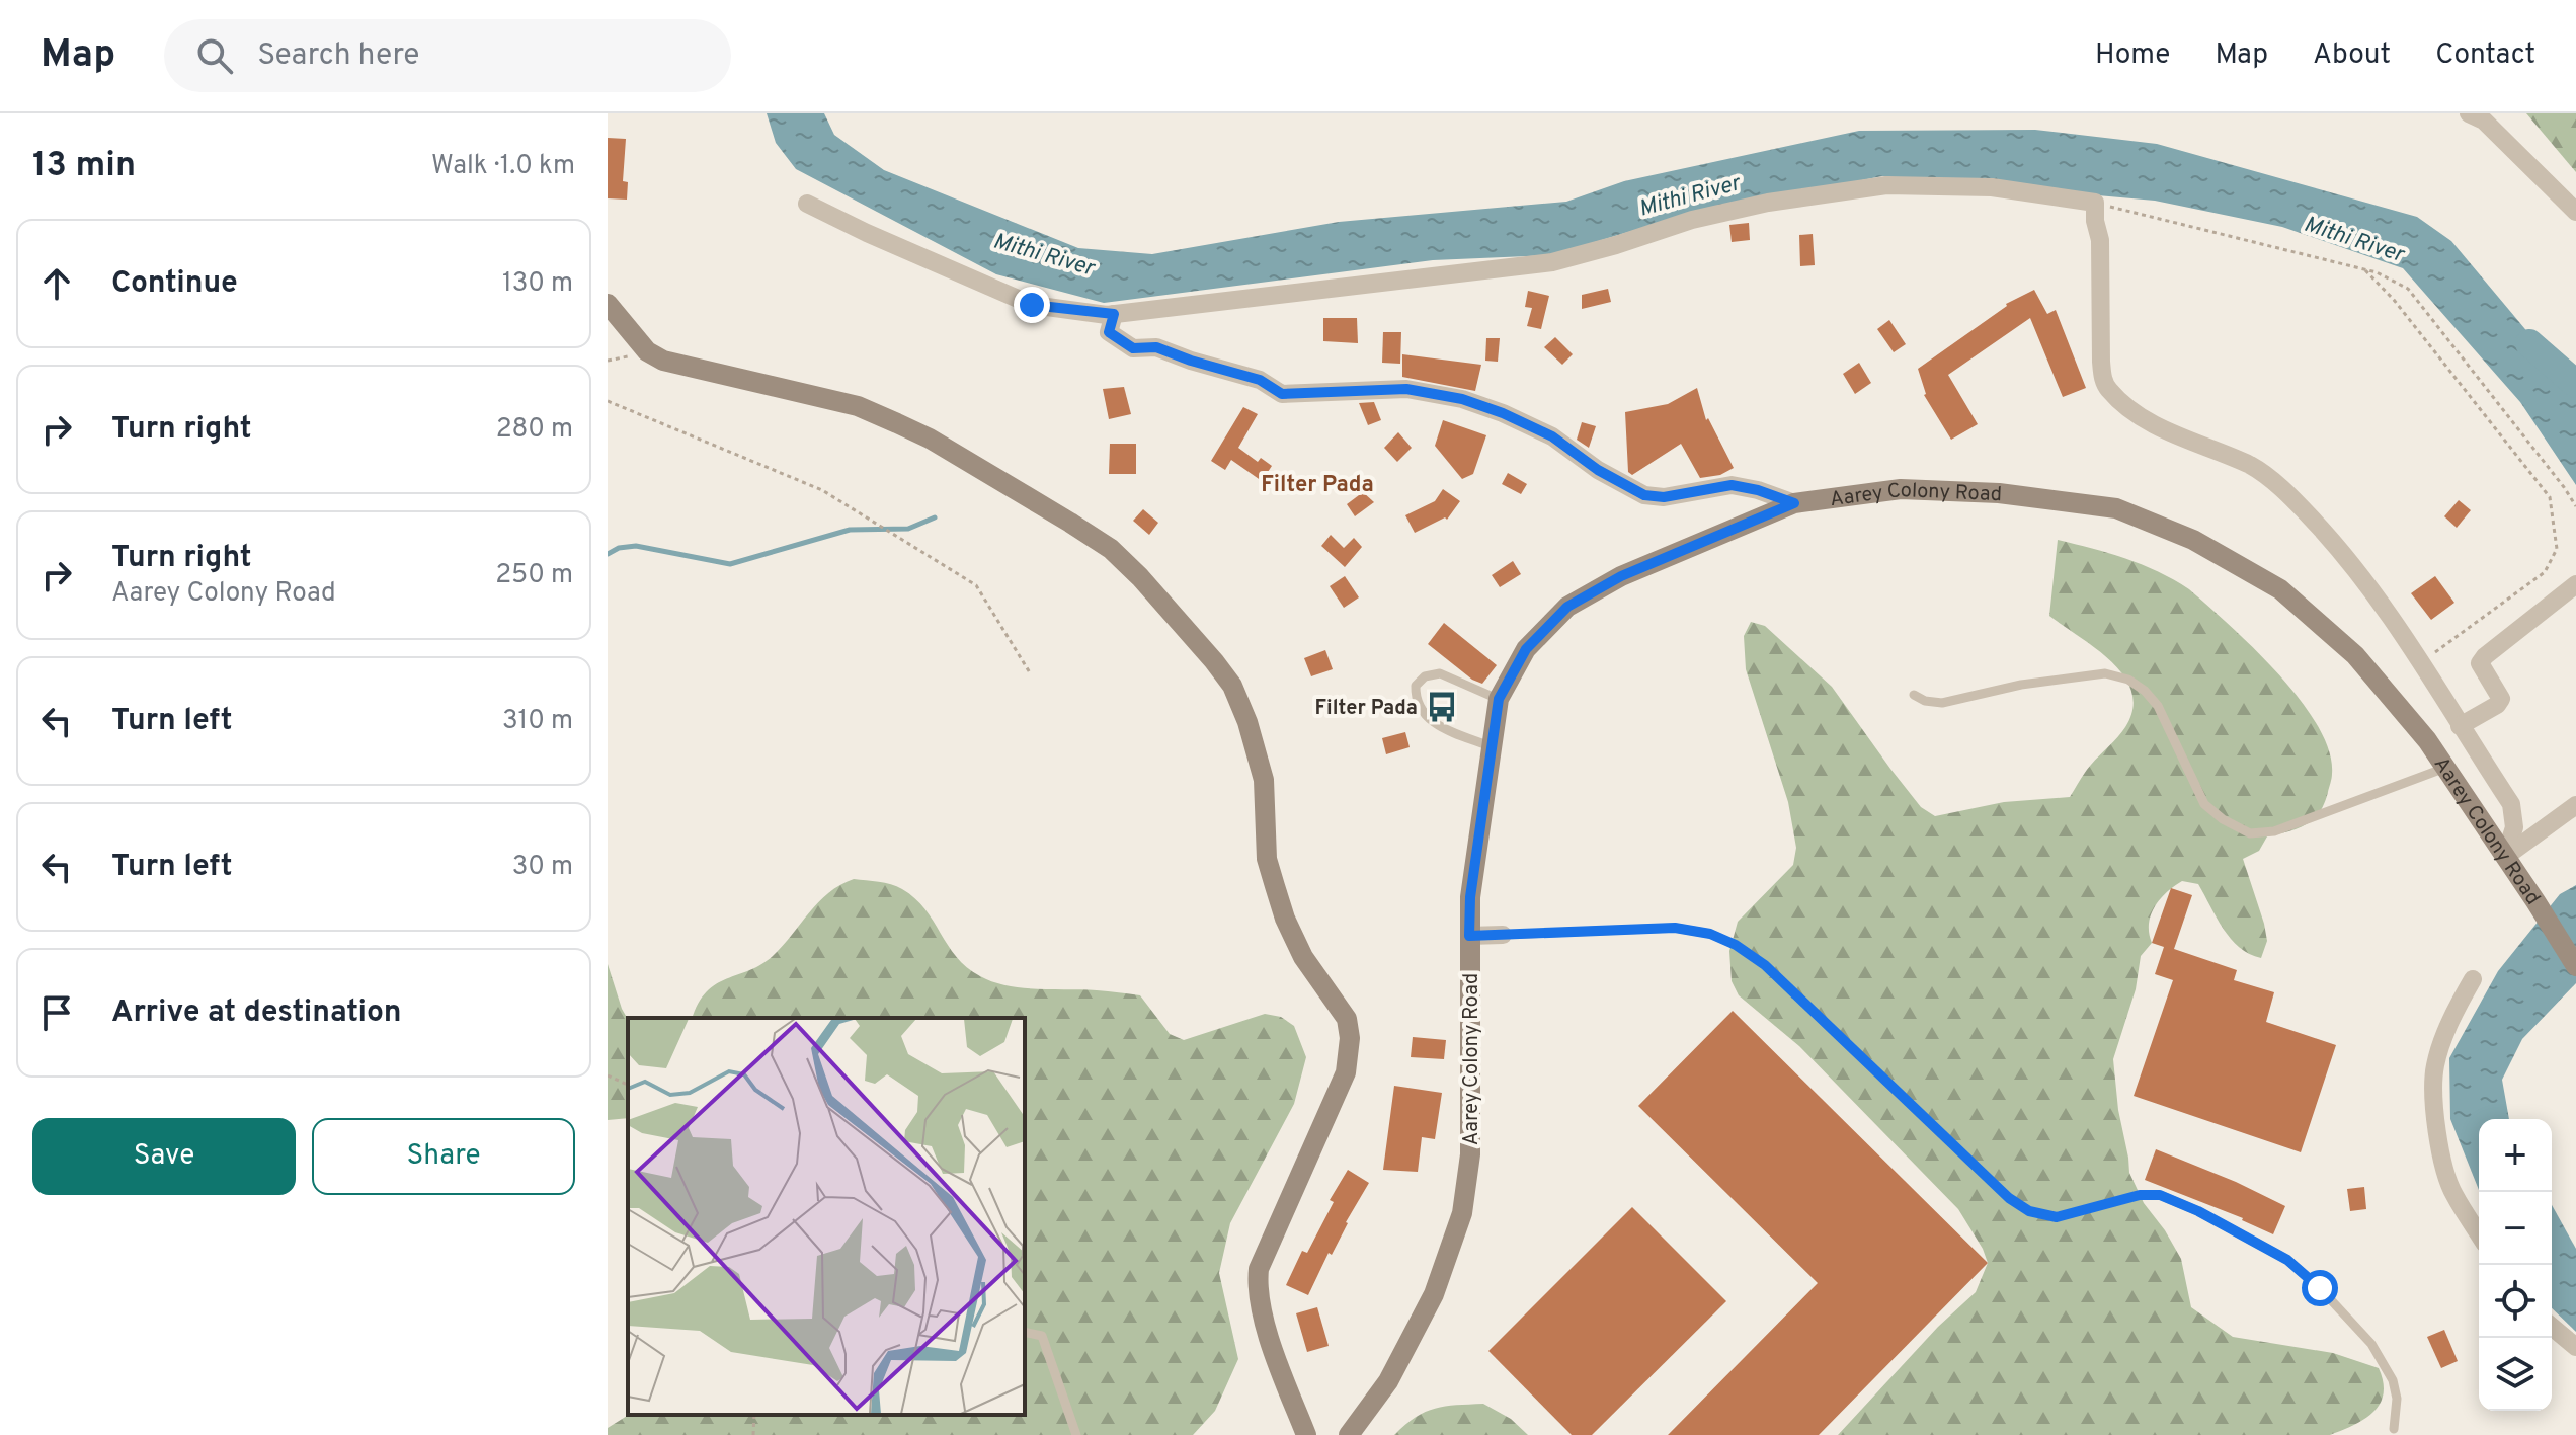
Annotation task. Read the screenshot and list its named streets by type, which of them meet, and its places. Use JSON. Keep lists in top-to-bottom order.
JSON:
{
  "streets": {
    "main road": ["Aarey Colony Road"]
  },
  "districts": ["Filter Pada"],
  "water": ["Mithi River"],
  "places": {
    "bus stop": ["Filter Pada"]
  },
  "page": {
    "header": "Map",
    "search": "Search here",
    "nav": [
      "Home",
      "Map",
      "About",
      "Contact"
    ],
    "heading": ["13 min", "Walk · 1.0 km"],
    "list": [
      ["Continue", "130 m"],
      ["Turn right", "280 m"],
      ["Turn right", "Aarey Colony Road", "250 m"],
      ["Turn left", "310 m"],
      ["Turn left", "30 m"],
      "Arrive at destination"
    ],
    "buttons": ["Save", "Share"],
    "map_buttons": ["+", "−"]
  }
}
